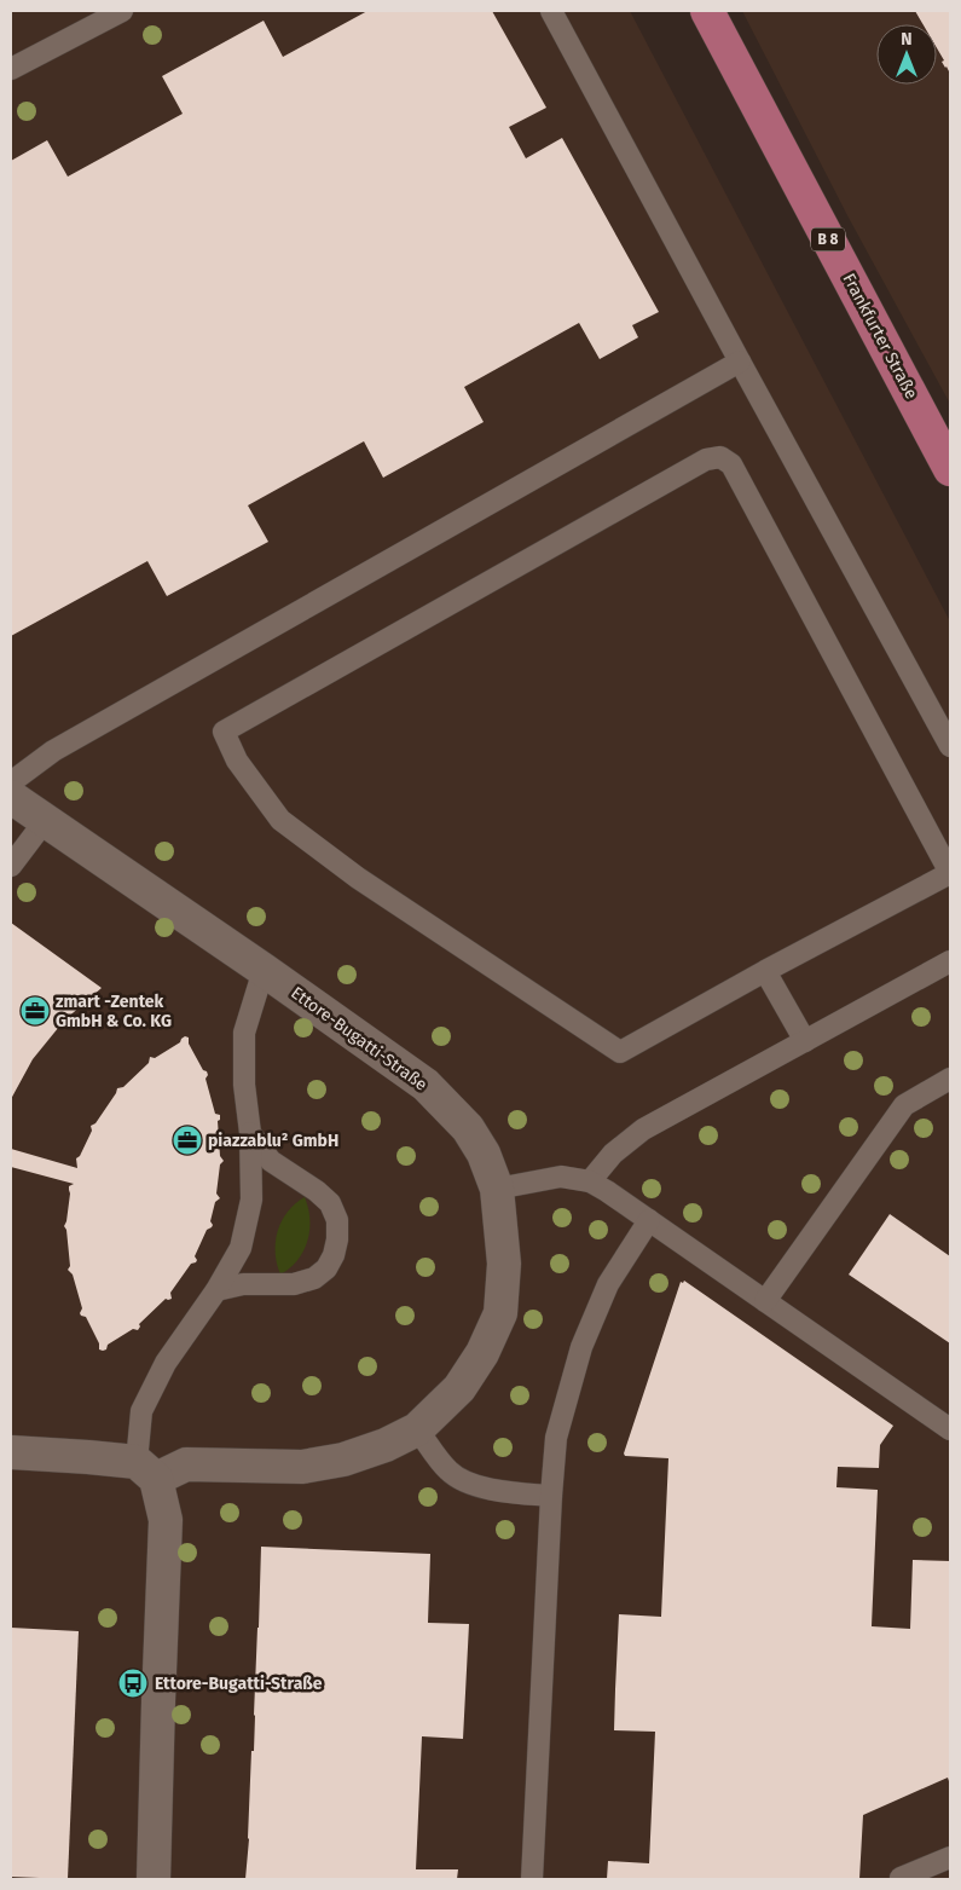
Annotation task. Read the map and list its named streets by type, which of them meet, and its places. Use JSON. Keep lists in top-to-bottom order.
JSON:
{
  "streets": {
    "main road": ["B 8", "Frankfurter Straße"],
    "street": ["Ettore-Bugatti-Straße"]
  },
  "places": {
    "office": ["zmart -Zentek GmbH & Co. KG", "piazzablu² GmbH"],
    "bus stop": ["Ettore-Bugatti-Straße"]
  },
  "north": "top"
}
